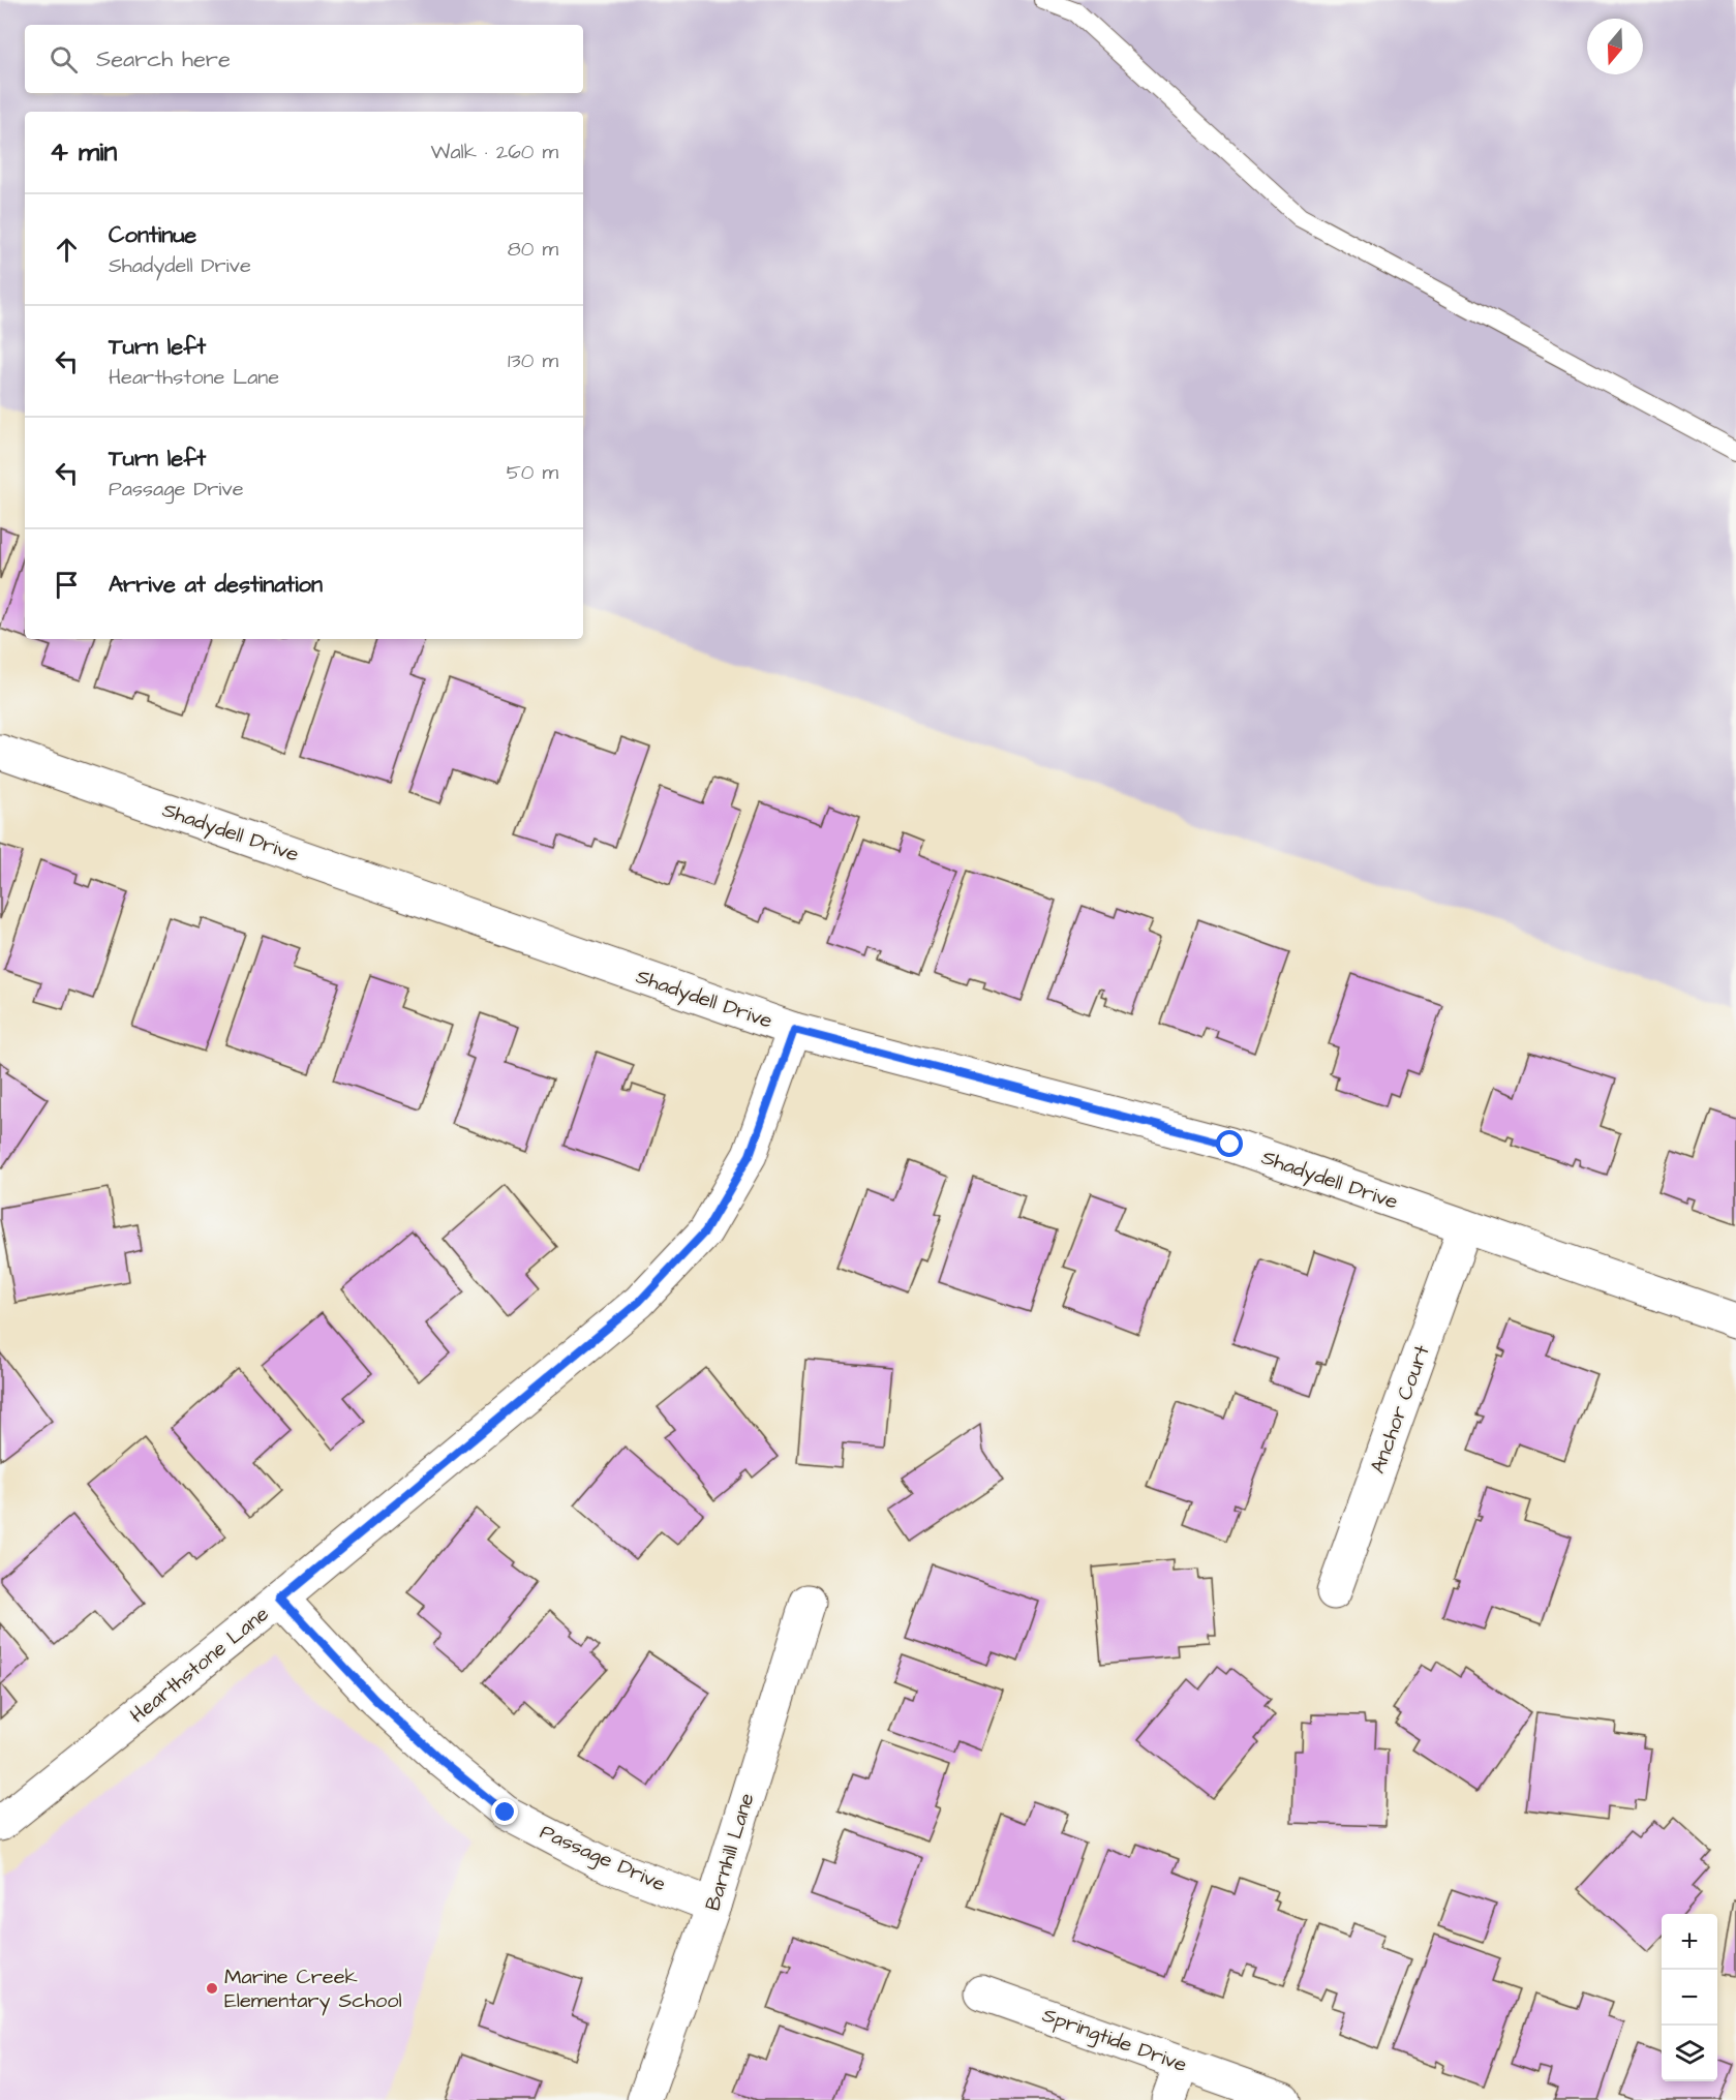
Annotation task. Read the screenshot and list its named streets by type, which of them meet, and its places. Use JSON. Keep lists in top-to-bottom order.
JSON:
{
  "streets": {
    "street": [
      "Shadydell Drive",
      "Anchor Court",
      "Hearthstone Lane",
      "Barnhill Lane",
      "Passage Drive",
      "Springtide Drive"
    ]
  },
  "crossings": [
    ["Shadydell Drive", "Anchor Court"],
    ["Shadydell Drive", "Hearthstone Lane"],
    ["Hearthstone Lane", "Passage Drive"],
    ["Barnhill Lane", "Passage Drive"]
  ],
  "places": ["Marine Creek Elementary School"],
  "north": "bottom",
  "page": {
    "search": "Search here",
    "heading": ["4 min", "Walk · 260 m"],
    "list": [
      ["Continue", "Shadydell Drive", "80 m"],
      ["Turn left", "Hearthstone Lane", "130 m"],
      ["Turn left", "Passage Drive", "50 m"],
      "Arrive at destination"
    ],
    "map_buttons": ["+", "−"]
  }
}
